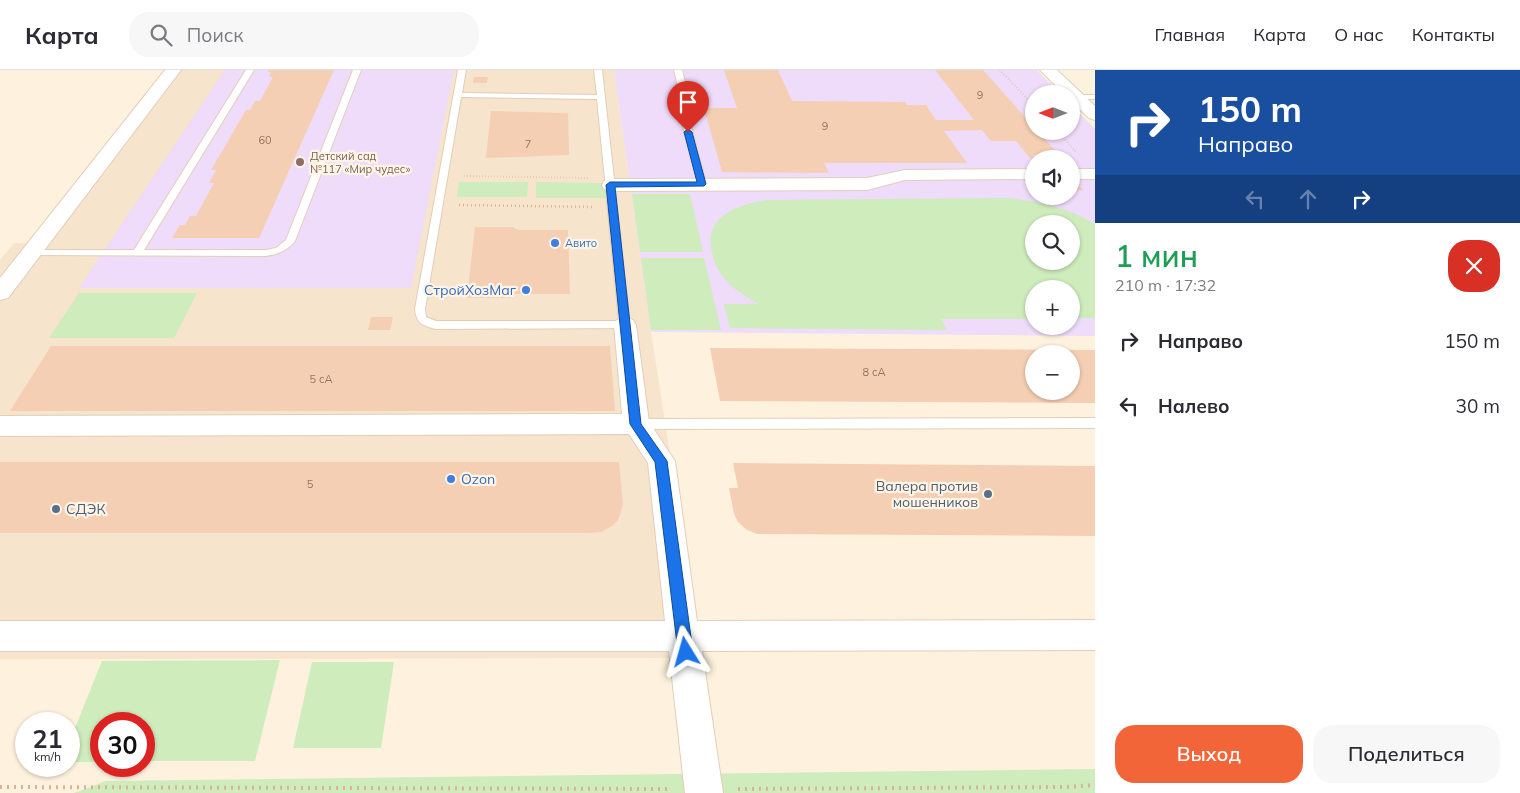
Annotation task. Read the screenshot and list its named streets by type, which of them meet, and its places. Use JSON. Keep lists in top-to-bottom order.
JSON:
{
  "places": [
    "Детский сад №117 «Мир чудес»",
    "Авито",
    "СтройХозМаг",
    "Ozon",
    "Валера против мошенников",
    "СДЭК"
  ],
  "house_numbers": [
    "9",
    "9",
    "60",
    "7",
    "8 сА",
    "5 сА",
    "5"
  ],
  "north": "left",
  "page": {
    "header": "Карта",
    "search": "Поиск",
    "nav": [
      "Главная",
      "Карта",
      "О нас",
      "Контакты"
    ],
    "turn": ["150 m", "Направо"],
    "map_buttons": ["+", "−"],
    "heading": ["1 мин", "210 m · 17:32"],
    "list": [
      {
        "name": "Направо",
        "value": "150 m"
      },
      {
        "name": "Налево",
        "value": "30 m"
      }
    ],
    "speed": "21 km/h",
    "limit": "30",
    "buttons": ["Выход", "Поделиться"]
  }
}
